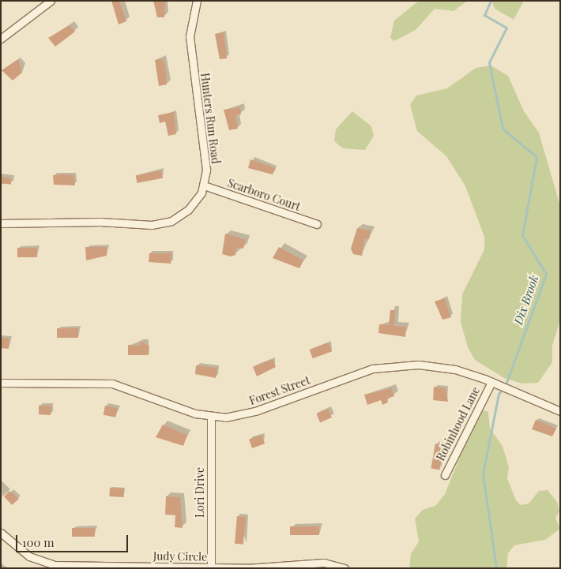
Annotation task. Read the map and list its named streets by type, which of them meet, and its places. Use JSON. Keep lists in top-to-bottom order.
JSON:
{
  "streets": {
    "street": [
      "Hunters Run Road",
      "Scarboro Court",
      "Forest Street",
      "Robinhood Lane",
      "Lori Drive",
      "Judy Circle"
    ]
  },
  "crossings": [
    ["Hunters Run Road", "Scarboro Court"],
    ["Forest Street", "Robinhood Lane"],
    ["Forest Street", "Lori Drive"],
    ["Lori Drive", "Judy Circle"]
  ],
  "water": ["Dix Brook"],
  "scale_bar": "100 m"
}
